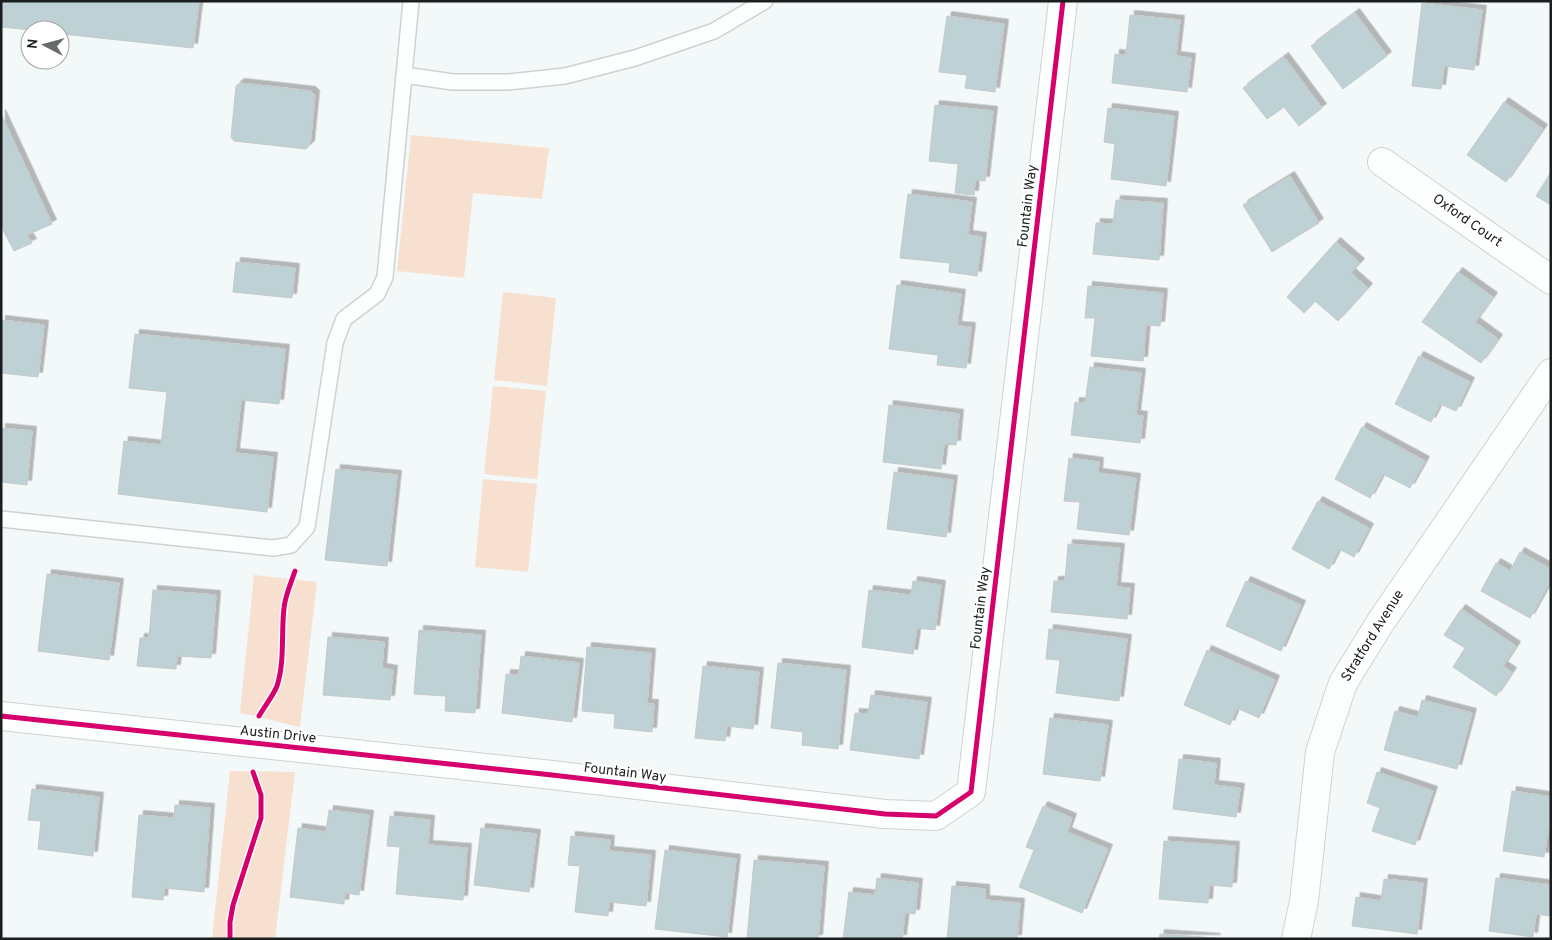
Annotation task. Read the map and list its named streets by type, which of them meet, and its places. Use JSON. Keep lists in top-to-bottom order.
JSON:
{
  "streets": {
    "street": [
      "Fountain Way",
      "Oxford Court",
      "Stratford Avenue",
      "Austin Drive"
    ]
  },
  "crossings": [
    ["Fountain Way", "Austin Drive"]
  ],
  "north": "left"
}
